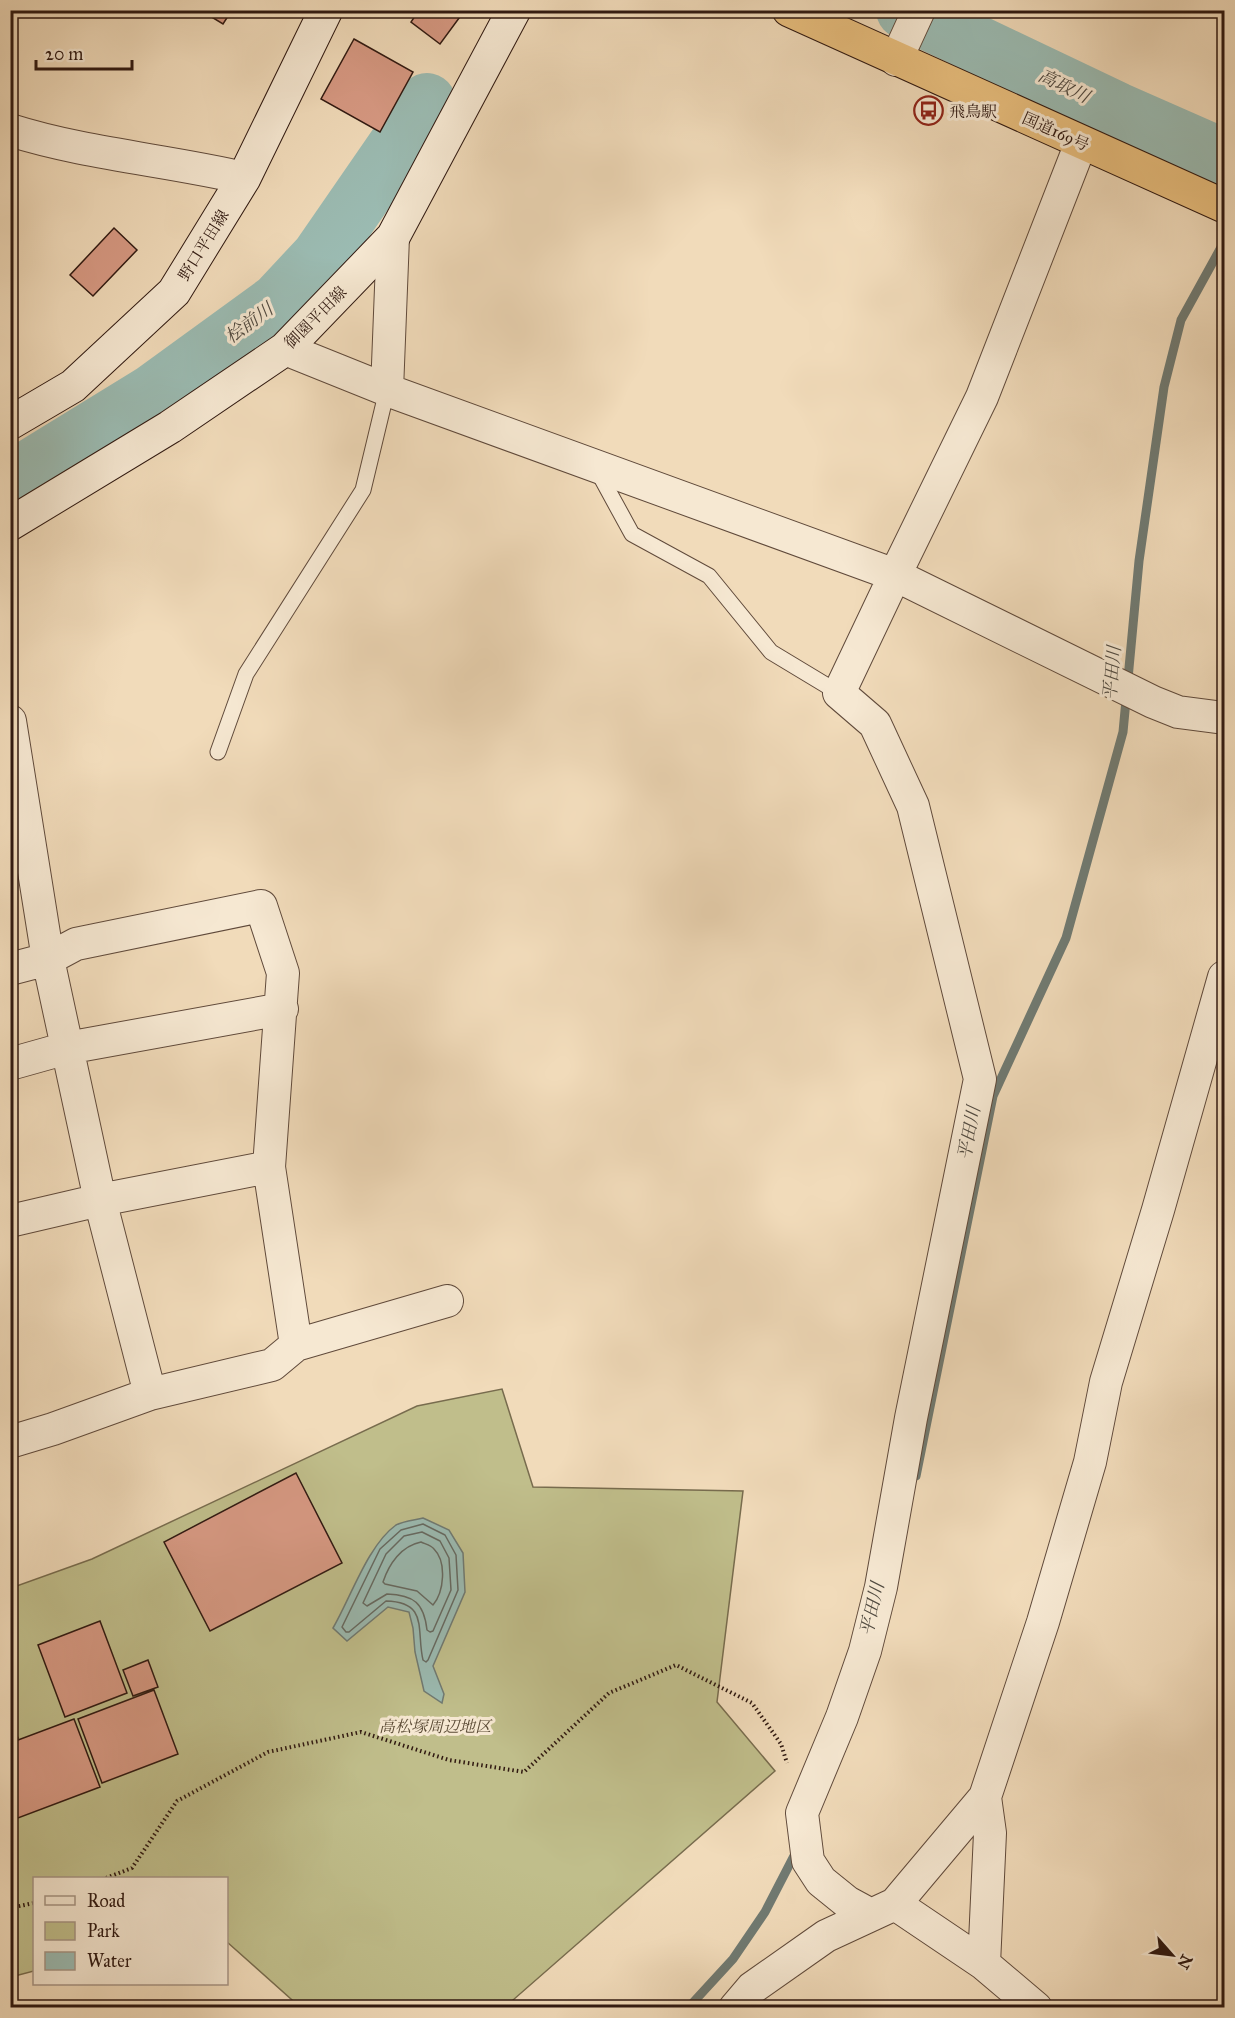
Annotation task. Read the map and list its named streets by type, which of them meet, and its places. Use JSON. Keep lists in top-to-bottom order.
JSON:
{
  "streets": {
    "highway": ["国道169号"],
    "main road": ["野口平田線", "御園平田線"]
  },
  "water": ["高取川", "桧前川", "平田川"],
  "parks": ["高松塚周辺地区"],
  "places": {
    "bus stop": ["飛鳥駅"]
  },
  "legend": ["Road", "Park", "Water"],
  "scale_bar": "20 m",
  "north": "bottom right"
}
